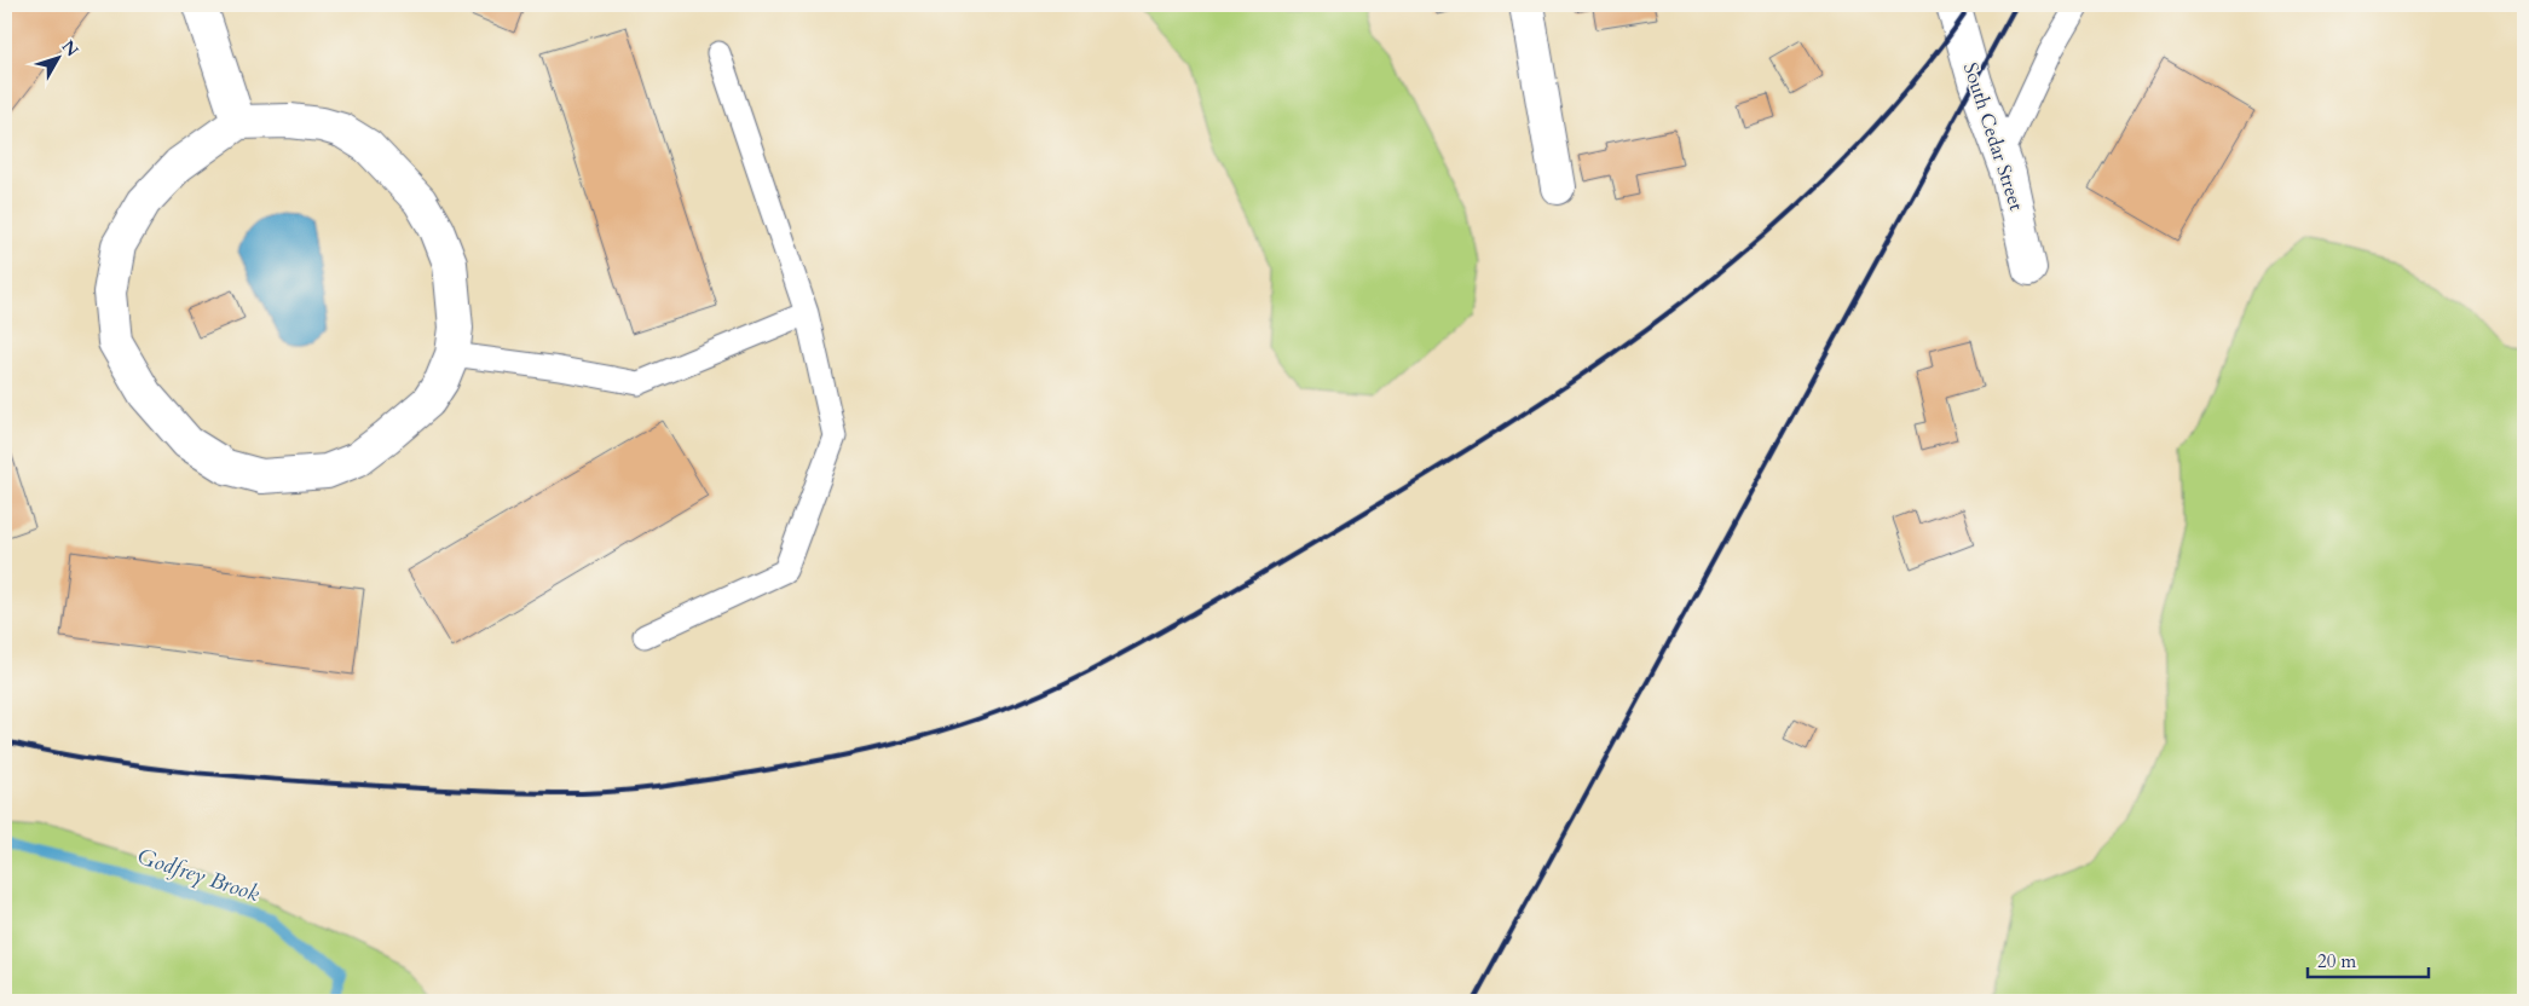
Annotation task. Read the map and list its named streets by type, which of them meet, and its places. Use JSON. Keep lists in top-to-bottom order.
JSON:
{
  "streets": {
    "street": ["South Cedar Street"]
  },
  "water": ["Godfrey Brook"],
  "scale_bar": "20 m",
  "north": "top right"
}
